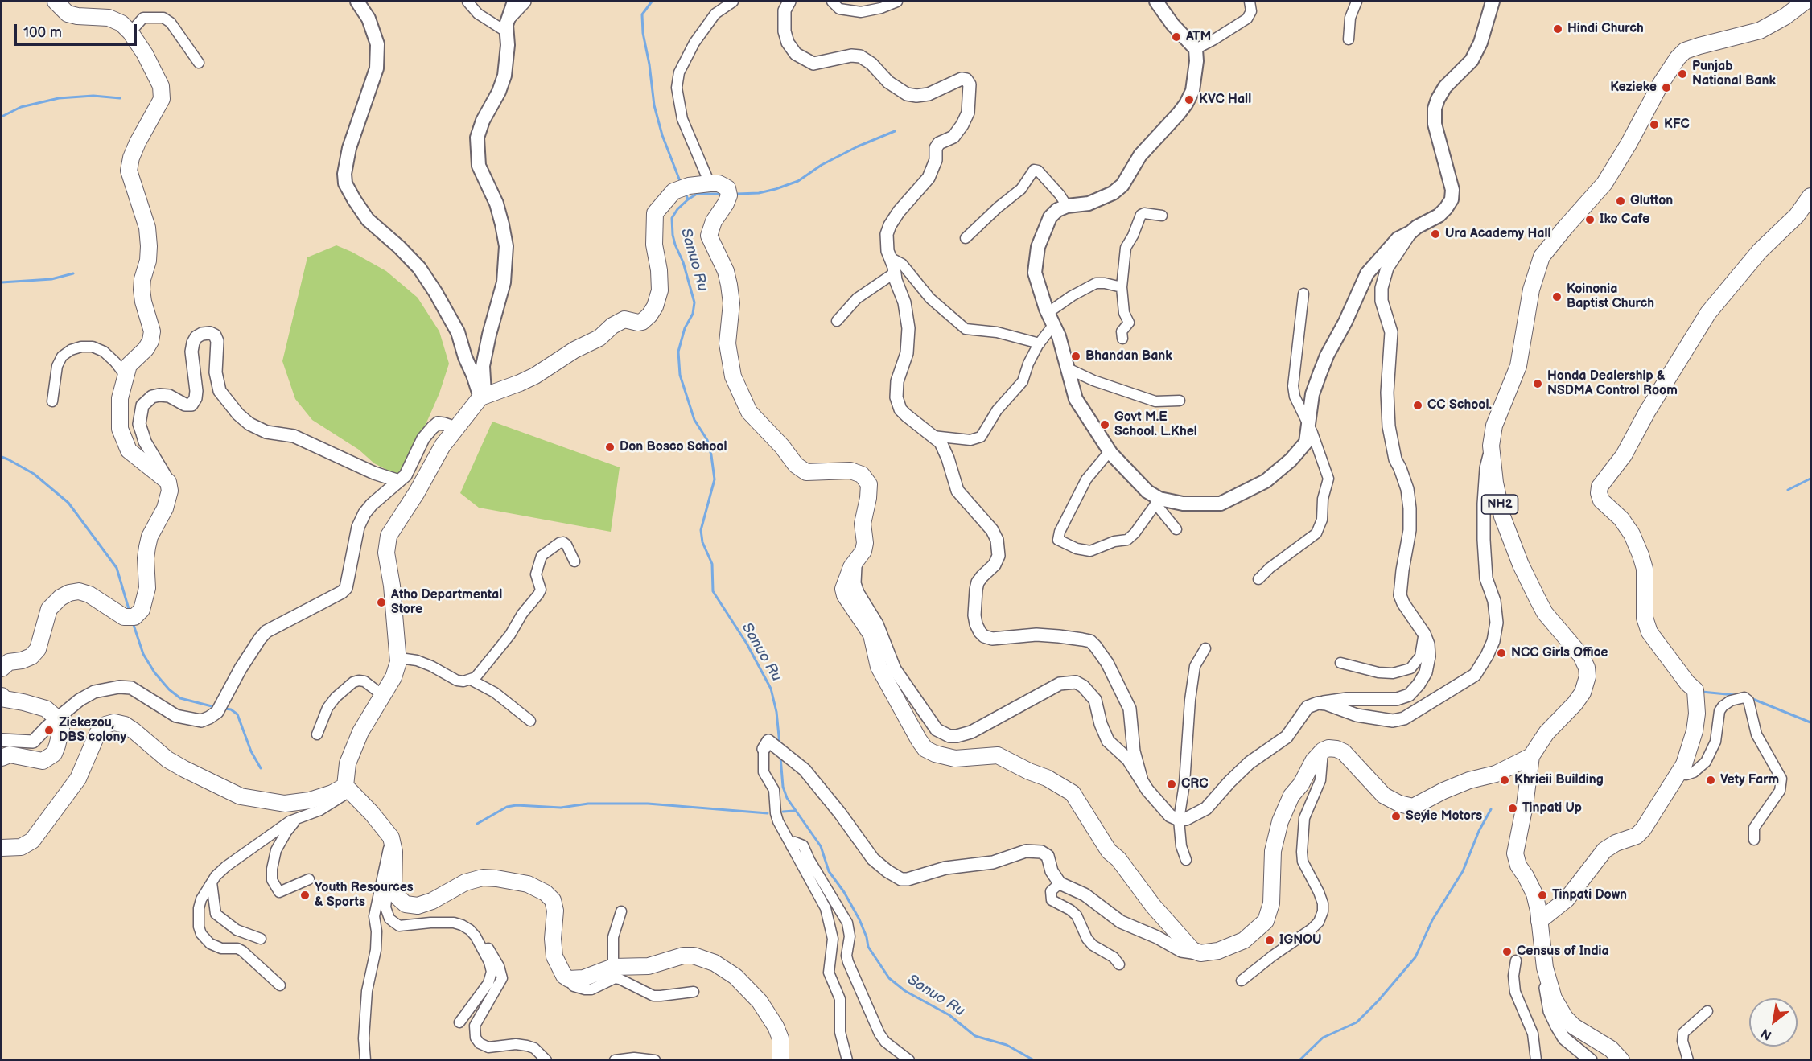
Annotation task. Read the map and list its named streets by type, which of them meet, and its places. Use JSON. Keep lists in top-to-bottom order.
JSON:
{
  "streets": {
    "main road": ["NH2"]
  },
  "water": ["Sanuo Ru"],
  "places": [
    "Hindi Church",
    "ATM",
    "Punjab National Bank",
    "Kezieke",
    "KVC Hall",
    "KFC",
    "Glutton",
    "Iko Cafe",
    "Ura Academy Hall",
    "Koinonia Baptist Church",
    "Bhandan Bank",
    "Honda Dealership & NSDMA Control Room",
    "CC School.",
    "Govt M.E School. L.Khel",
    "Don Bosco School",
    "Atho Departmental Store",
    "NCC Girls Office",
    "Ziekezou, DBS colony",
    "Khrieii Building",
    "Vety Farm",
    "CRC",
    "Tinpati Up",
    "Seyie Motors",
    "Youth Resources & Sports",
    "Tinpati Down",
    "IGNOU",
    "Census of India"
  ],
  "scale_bar": "100 m",
  "north": "bottom left"
}
